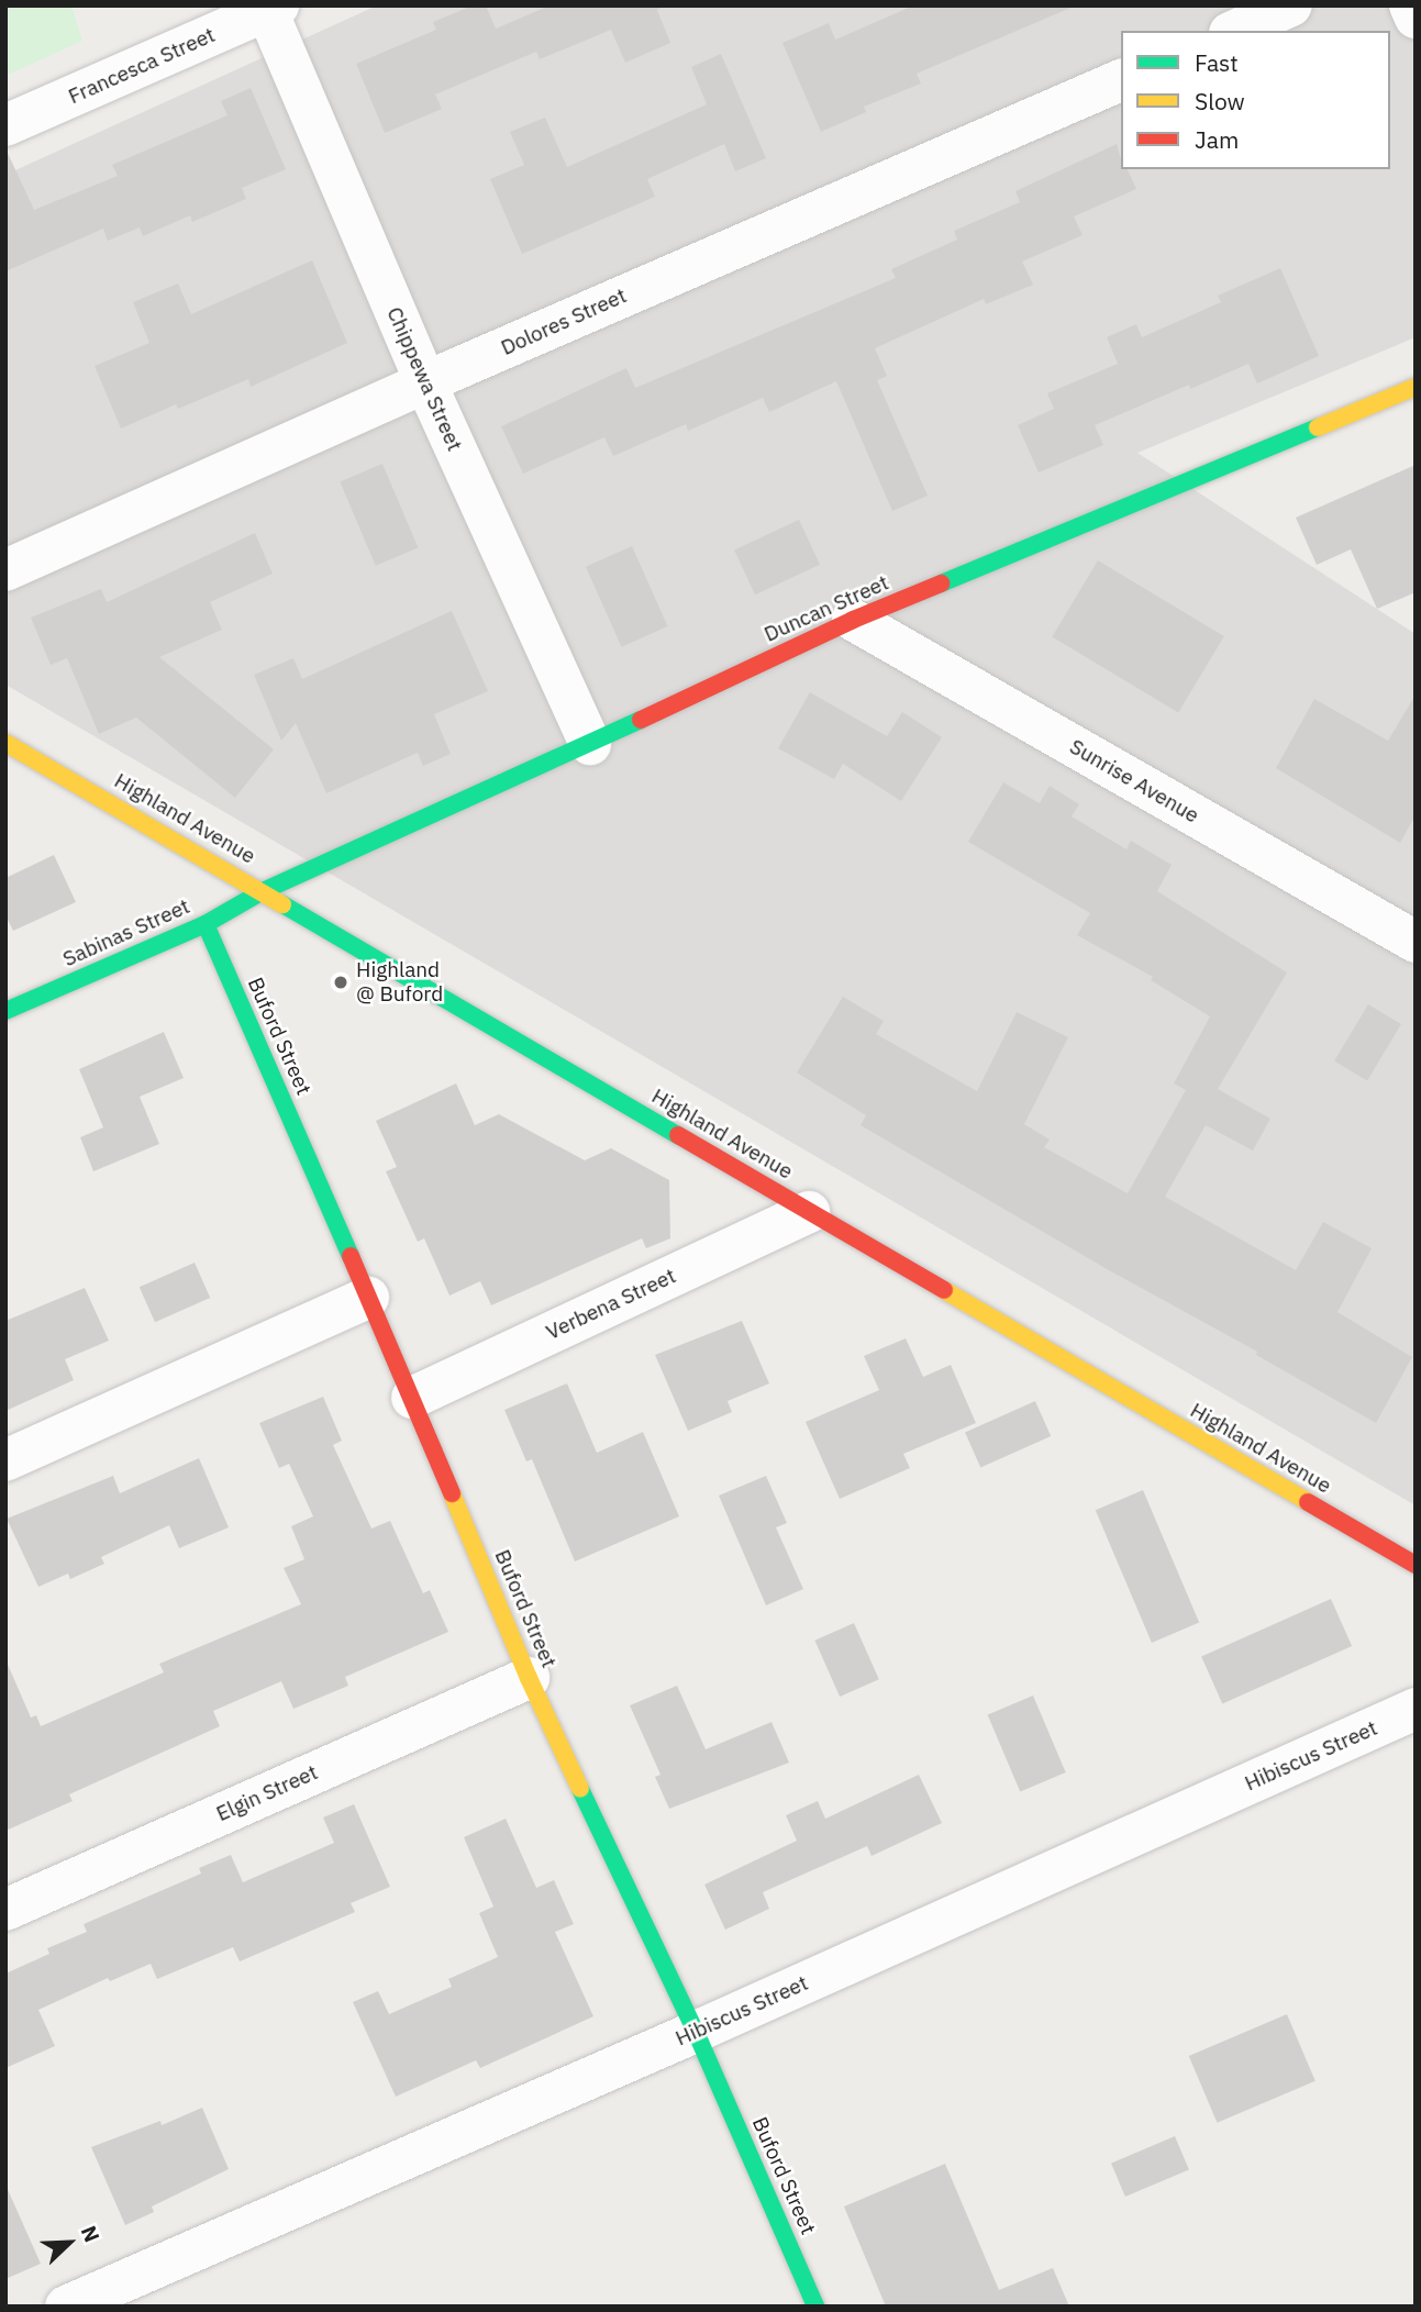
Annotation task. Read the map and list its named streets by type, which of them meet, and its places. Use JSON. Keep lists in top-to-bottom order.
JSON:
{
  "streets": {
    "street": [
      "Francesca Street",
      "Dolores Street",
      "Chippewa Street",
      "Duncan Street",
      "Sunrise Avenue",
      "Highland Avenue",
      "Sabinas Street",
      "Buford Street",
      "Verbena Street",
      "Hibiscus Street",
      "Elgin Street"
    ]
  },
  "crossings": [
    ["Francesca Street", "Chippewa Street"],
    ["Dolores Street", "Chippewa Street"],
    ["Chippewa Street", "Duncan Street"],
    ["Duncan Street", "Sunrise Avenue"],
    ["Duncan Street", "Highland Avenue"],
    ["Duncan Street", "Sabinas Street"],
    ["Highland Avenue", "Sabinas Street"],
    ["Highland Avenue", "Verbena Street"],
    ["Sabinas Street", "Buford Street"],
    ["Buford Street", "Verbena Street"],
    ["Buford Street", "Hibiscus Street"],
    ["Buford Street", "Elgin Street"]
  ],
  "places": ["Highland @ Buford"],
  "legend": ["Fast", "Slow", "Jam"],
  "north": "top right"
}
